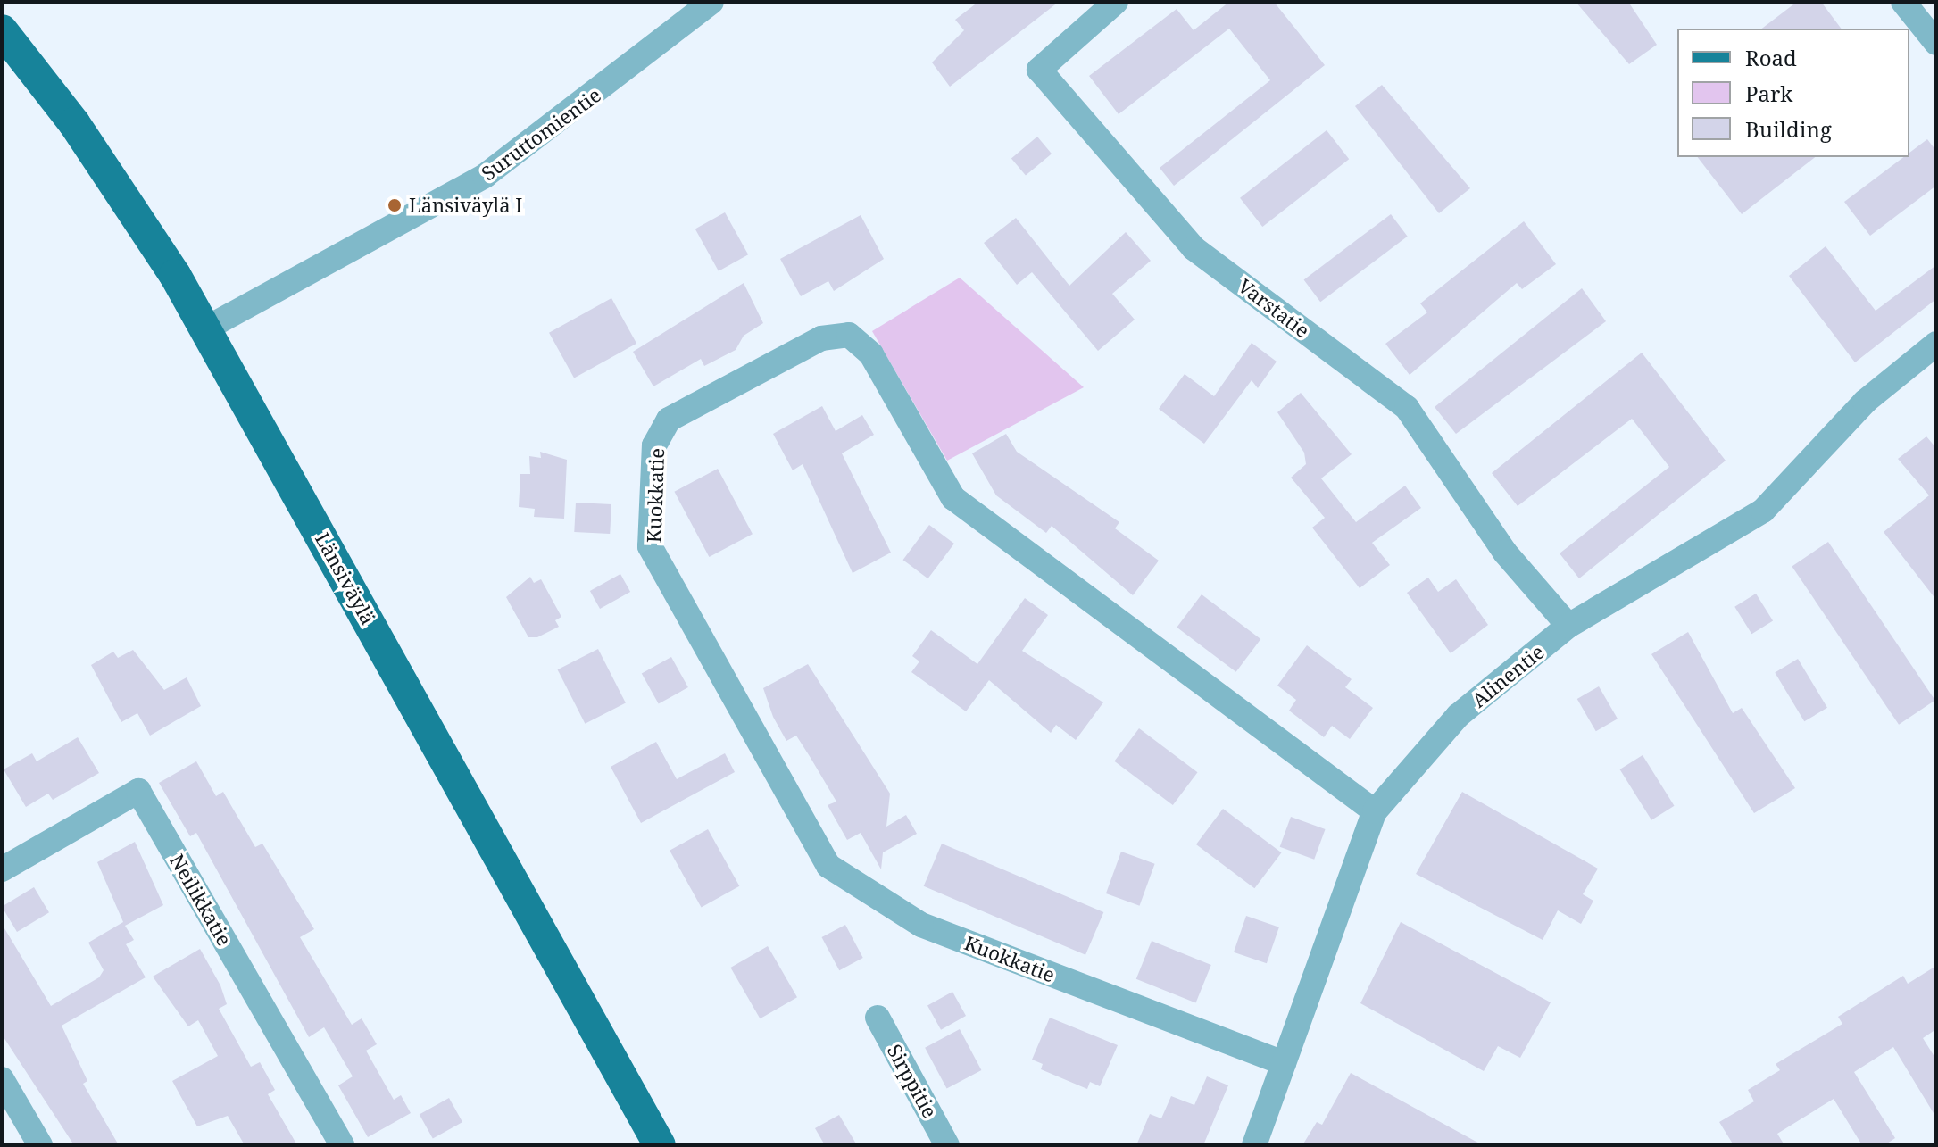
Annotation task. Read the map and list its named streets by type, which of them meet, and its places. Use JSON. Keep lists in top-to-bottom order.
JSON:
{
  "streets": {
    "main road": ["Länsiväylä"],
    "street": [
      "Suruttomientie",
      "Varstatie",
      "Kuokkatie",
      "Alinentie",
      "Neilikkatie",
      "Sirppitie"
    ]
  },
  "crossings": [
    ["Suruttomientie", "Länsiväylä"],
    ["Varstatie", "Alinentie"],
    ["Kuokkatie", "Alinentie"]
  ],
  "places": ["Länsiväylä I"],
  "legend": ["Road", "Park", "Building"]
}
